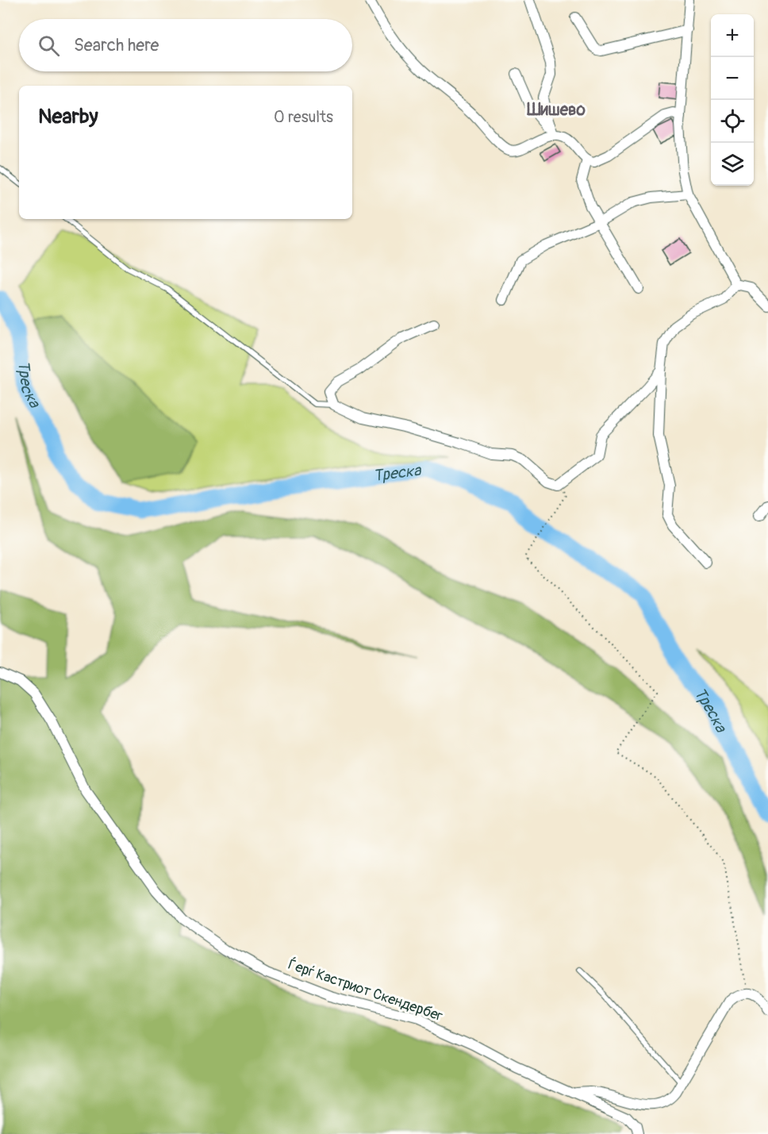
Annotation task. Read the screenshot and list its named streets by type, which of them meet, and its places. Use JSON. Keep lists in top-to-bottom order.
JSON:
{
  "streets": {
    "street": ["Ѓерѓ Кастриот Скендербег"]
  },
  "districts": ["Шишево"],
  "water": ["Треска"],
  "page": {
    "map_buttons": ["+", "−"],
    "search": "Search here",
    "heading": ["Nearby", "0 results"]
  }
}
